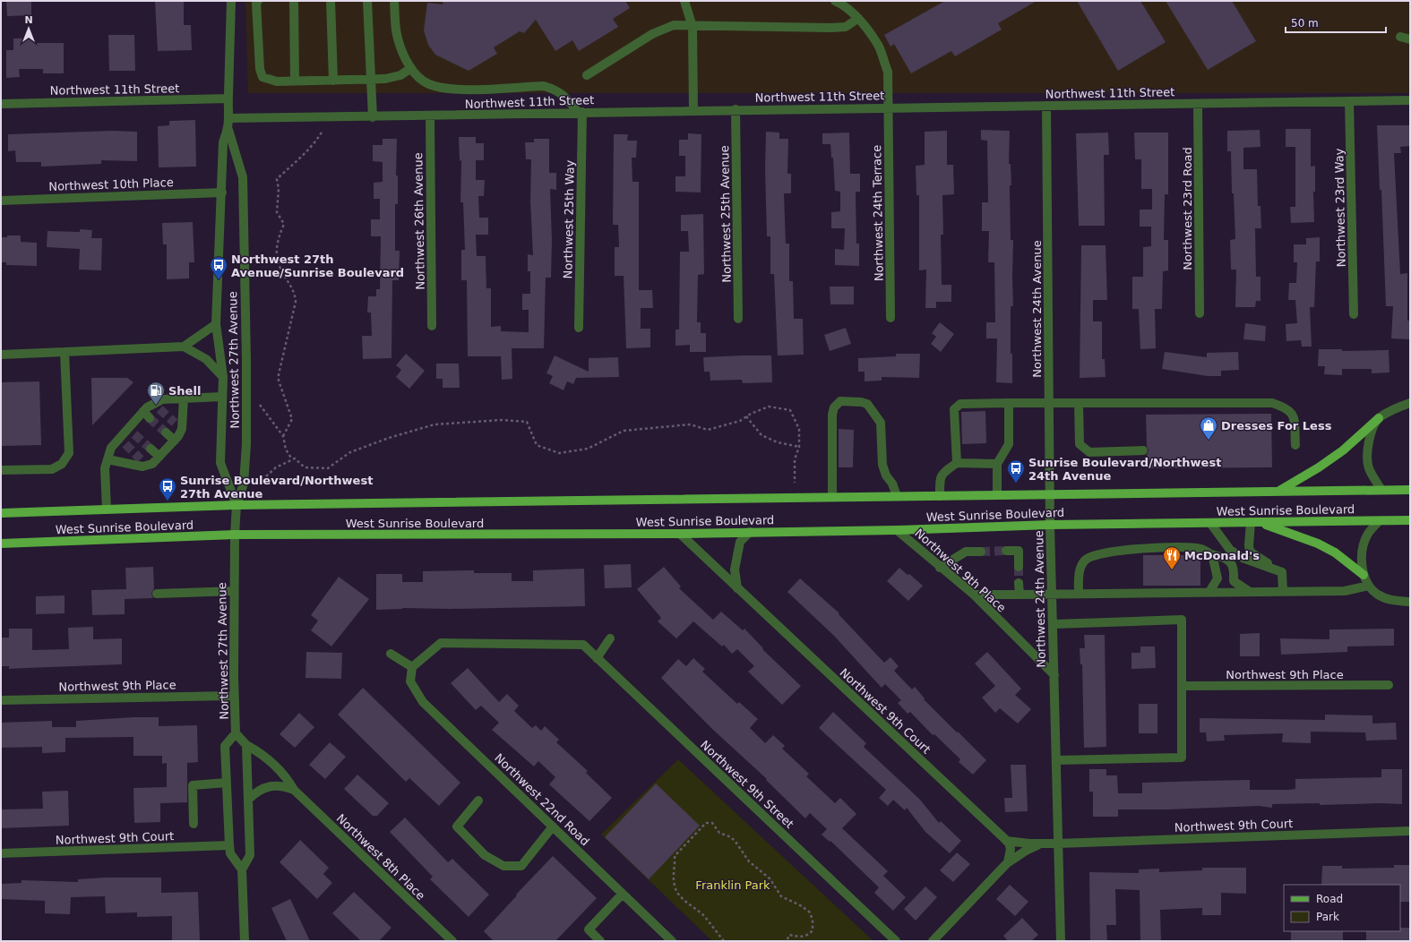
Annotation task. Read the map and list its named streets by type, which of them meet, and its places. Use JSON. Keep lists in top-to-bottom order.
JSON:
{
  "streets": {
    "main road": ["West Sunrise Boulevard"],
    "street": [
      "Northwest 11th Street",
      "Northwest 10th Place",
      "Northwest 23rd Way",
      "Northwest 23rd Road",
      "Northwest 24th Terrace",
      "Northwest 25th Avenue",
      "Northwest 25th Way",
      "Northwest 26th Avenue",
      "Northwest 24th Avenue",
      "Northwest 27th Avenue",
      "Northwest 9th Place",
      "Northwest 9th Court",
      "Northwest 9th Street",
      "Northwest 22nd Road",
      "Northwest 8th Place"
    ]
  },
  "crossings": [
    ["Northwest 11th Street", "Northwest 23rd Way"],
    ["Northwest 11th Street", "Northwest 23rd Road"],
    ["Northwest 11th Street", "Northwest 24th Terrace"],
    ["Northwest 11th Street", "Northwest 25th Avenue"],
    ["Northwest 11th Street", "Northwest 25th Way"],
    ["Northwest 11th Street", "Northwest 26th Avenue"],
    ["Northwest 11th Street", "Northwest 24th Avenue"],
    ["Northwest 11th Street", "Northwest 27th Avenue"],
    ["Northwest 10th Place", "Northwest 27th Avenue"],
    ["Northwest 24th Avenue", "West Sunrise Boulevard"],
    ["Northwest 24th Avenue", "Northwest 9th Place"],
    ["Northwest 24th Avenue", "Northwest 9th Court"],
    ["Northwest 27th Avenue", "West Sunrise Boulevard"],
    ["Northwest 27th Avenue", "Northwest 9th Place"],
    ["Northwest 27th Avenue", "Northwest 9th Court"],
    ["Northwest 27th Avenue", "Northwest 8th Place"],
    ["West Sunrise Boulevard", "Northwest 9th Place"],
    ["West Sunrise Boulevard", "Northwest 9th Court"],
    ["Northwest 9th Street", "Northwest 22nd Road"]
  ],
  "parks": ["Franklin Park"],
  "places": {
    "bus stop": ["Northwest 27th Avenue/Sunrise Boulevard", "Sunrise Boulevard/Northwest 24th Avenue", "Sunrise Boulevard/Northwest 27th Avenue"],
    "fuel station": ["Shell"],
    "shop": ["Dresses For Less"],
    "restaurant": ["McDonald's"]
  },
  "legend": ["Road", "Park"],
  "scale_bar": "50 m",
  "north": "top"
}
